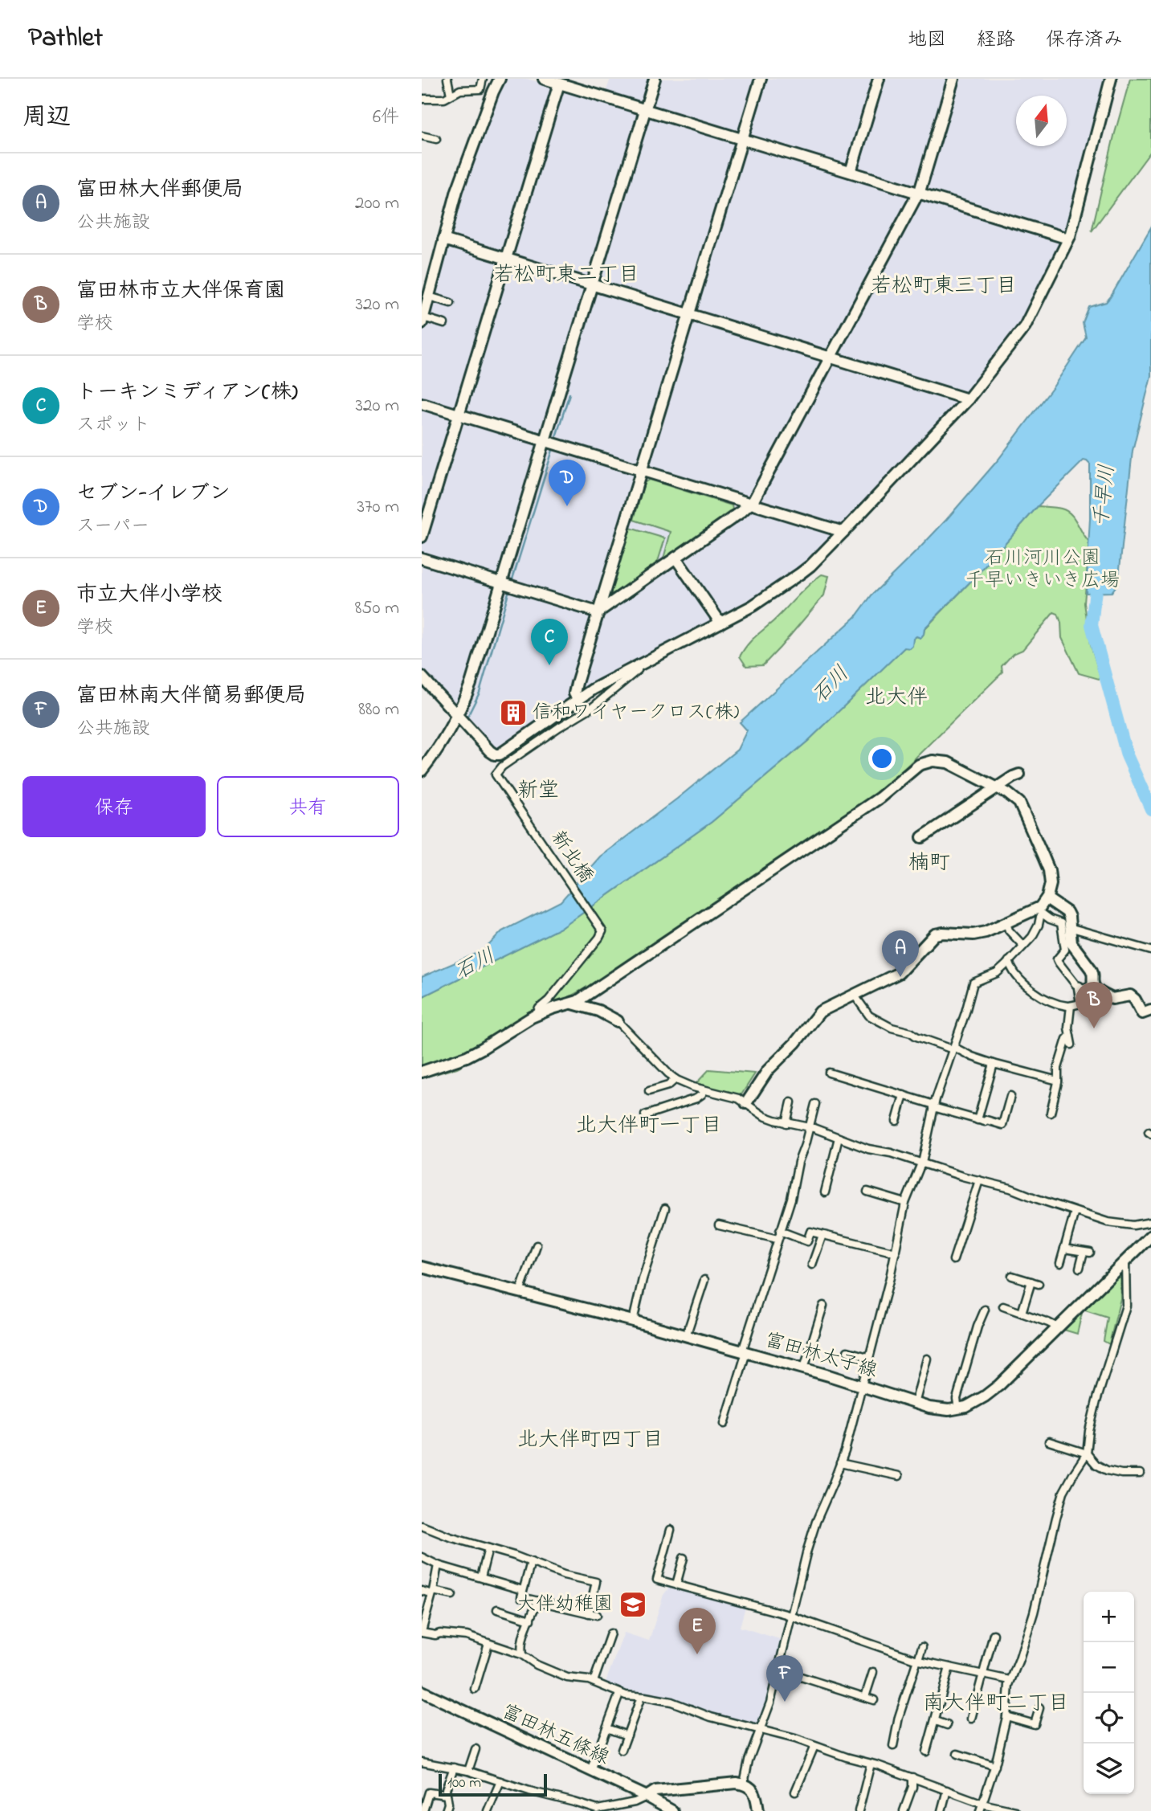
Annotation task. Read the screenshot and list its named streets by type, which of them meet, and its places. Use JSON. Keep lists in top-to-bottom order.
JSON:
{
  "streets": {
    "street": ["新北橋", "富田林太子線", "富田林五條線"]
  },
  "districts": [
    "若松町東二丁目",
    "若松町東三丁目",
    "北大伴",
    "新堂",
    "楠町",
    "北大伴町一丁目",
    "北大伴町四丁目",
    "南大伴町二丁目"
  ],
  "water": ["千早川", "石川"],
  "parks": ["石川河川公園 千早いきいき広場"],
  "places": {
    "building": ["信和ワイヤークロス(株)"],
    "school or university": ["大伴幼稚園"]
  },
  "scale_bar": "100 m",
  "north": "top",
  "page": {
    "header": "Pathlet",
    "nav": ["地図", "経路", "保存済み"],
    "heading": ["周辺", "6件"],
    "list": [
      {
        "mark": "A",
        "name": "富田林大伴郵便局",
        "note": "公共施設",
        "value": "200 m"
      },
      {
        "mark": "B",
        "name": "富田林市立大伴保育園",
        "note": "学校",
        "value": "320 m"
      },
      {
        "mark": "C",
        "name": "トーキンミディアン(株)",
        "note": "スポット",
        "value": "320 m"
      },
      {
        "mark": "D",
        "name": "セブン-イレブン",
        "note": "スーパー",
        "value": "370 m"
      },
      {
        "mark": "E",
        "name": "市立大伴小学校",
        "note": "学校",
        "value": "850 m"
      },
      {
        "mark": "F",
        "name": "富田林南大伴簡易郵便局",
        "note": "公共施設",
        "value": "880 m"
      }
    ],
    "pins": [
      "D",
      "C",
      "A",
      "B",
      "E",
      "F"
    ],
    "buttons": ["保存", "共有"],
    "map_buttons": ["+", "−"],
    "scale": "100 m"
  }
}
